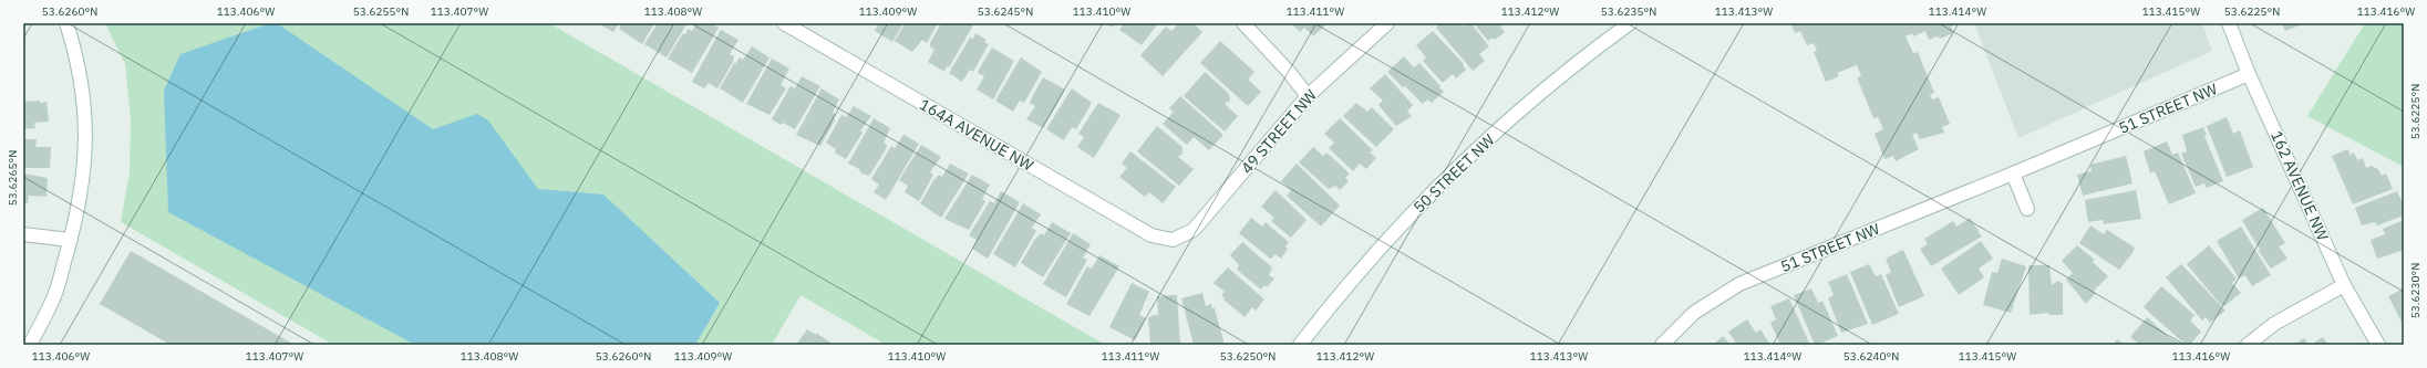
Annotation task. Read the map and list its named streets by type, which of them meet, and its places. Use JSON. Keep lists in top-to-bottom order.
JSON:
{
  "streets": {
    "street": [
      "51 STREET NW",
      "49 STREET NW",
      "164A AVENUE NW",
      "50 STREET NW",
      "162 AVENUE NW"
    ]
  },
  "crossings": [
    ["51 STREET NW", "162 AVENUE NW"],
    ["49 STREET NW", "164A AVENUE NW"]
  ],
  "coordinates": [
    "53.6260°N",
    "113.406°W",
    "53.6255°N",
    "113.407°W",
    "113.408°W",
    "113.409°W",
    "53.6245°N",
    "113.410°W",
    "113.411°W",
    "113.412°W",
    "53.6235°N",
    "113.413°W",
    "113.414°W",
    "113.415°W",
    "53.6225°N",
    "113.416°W",
    "53.6265°N",
    "53.6230°N",
    "53.6250°N",
    "53.6240°N"
  ]
}
